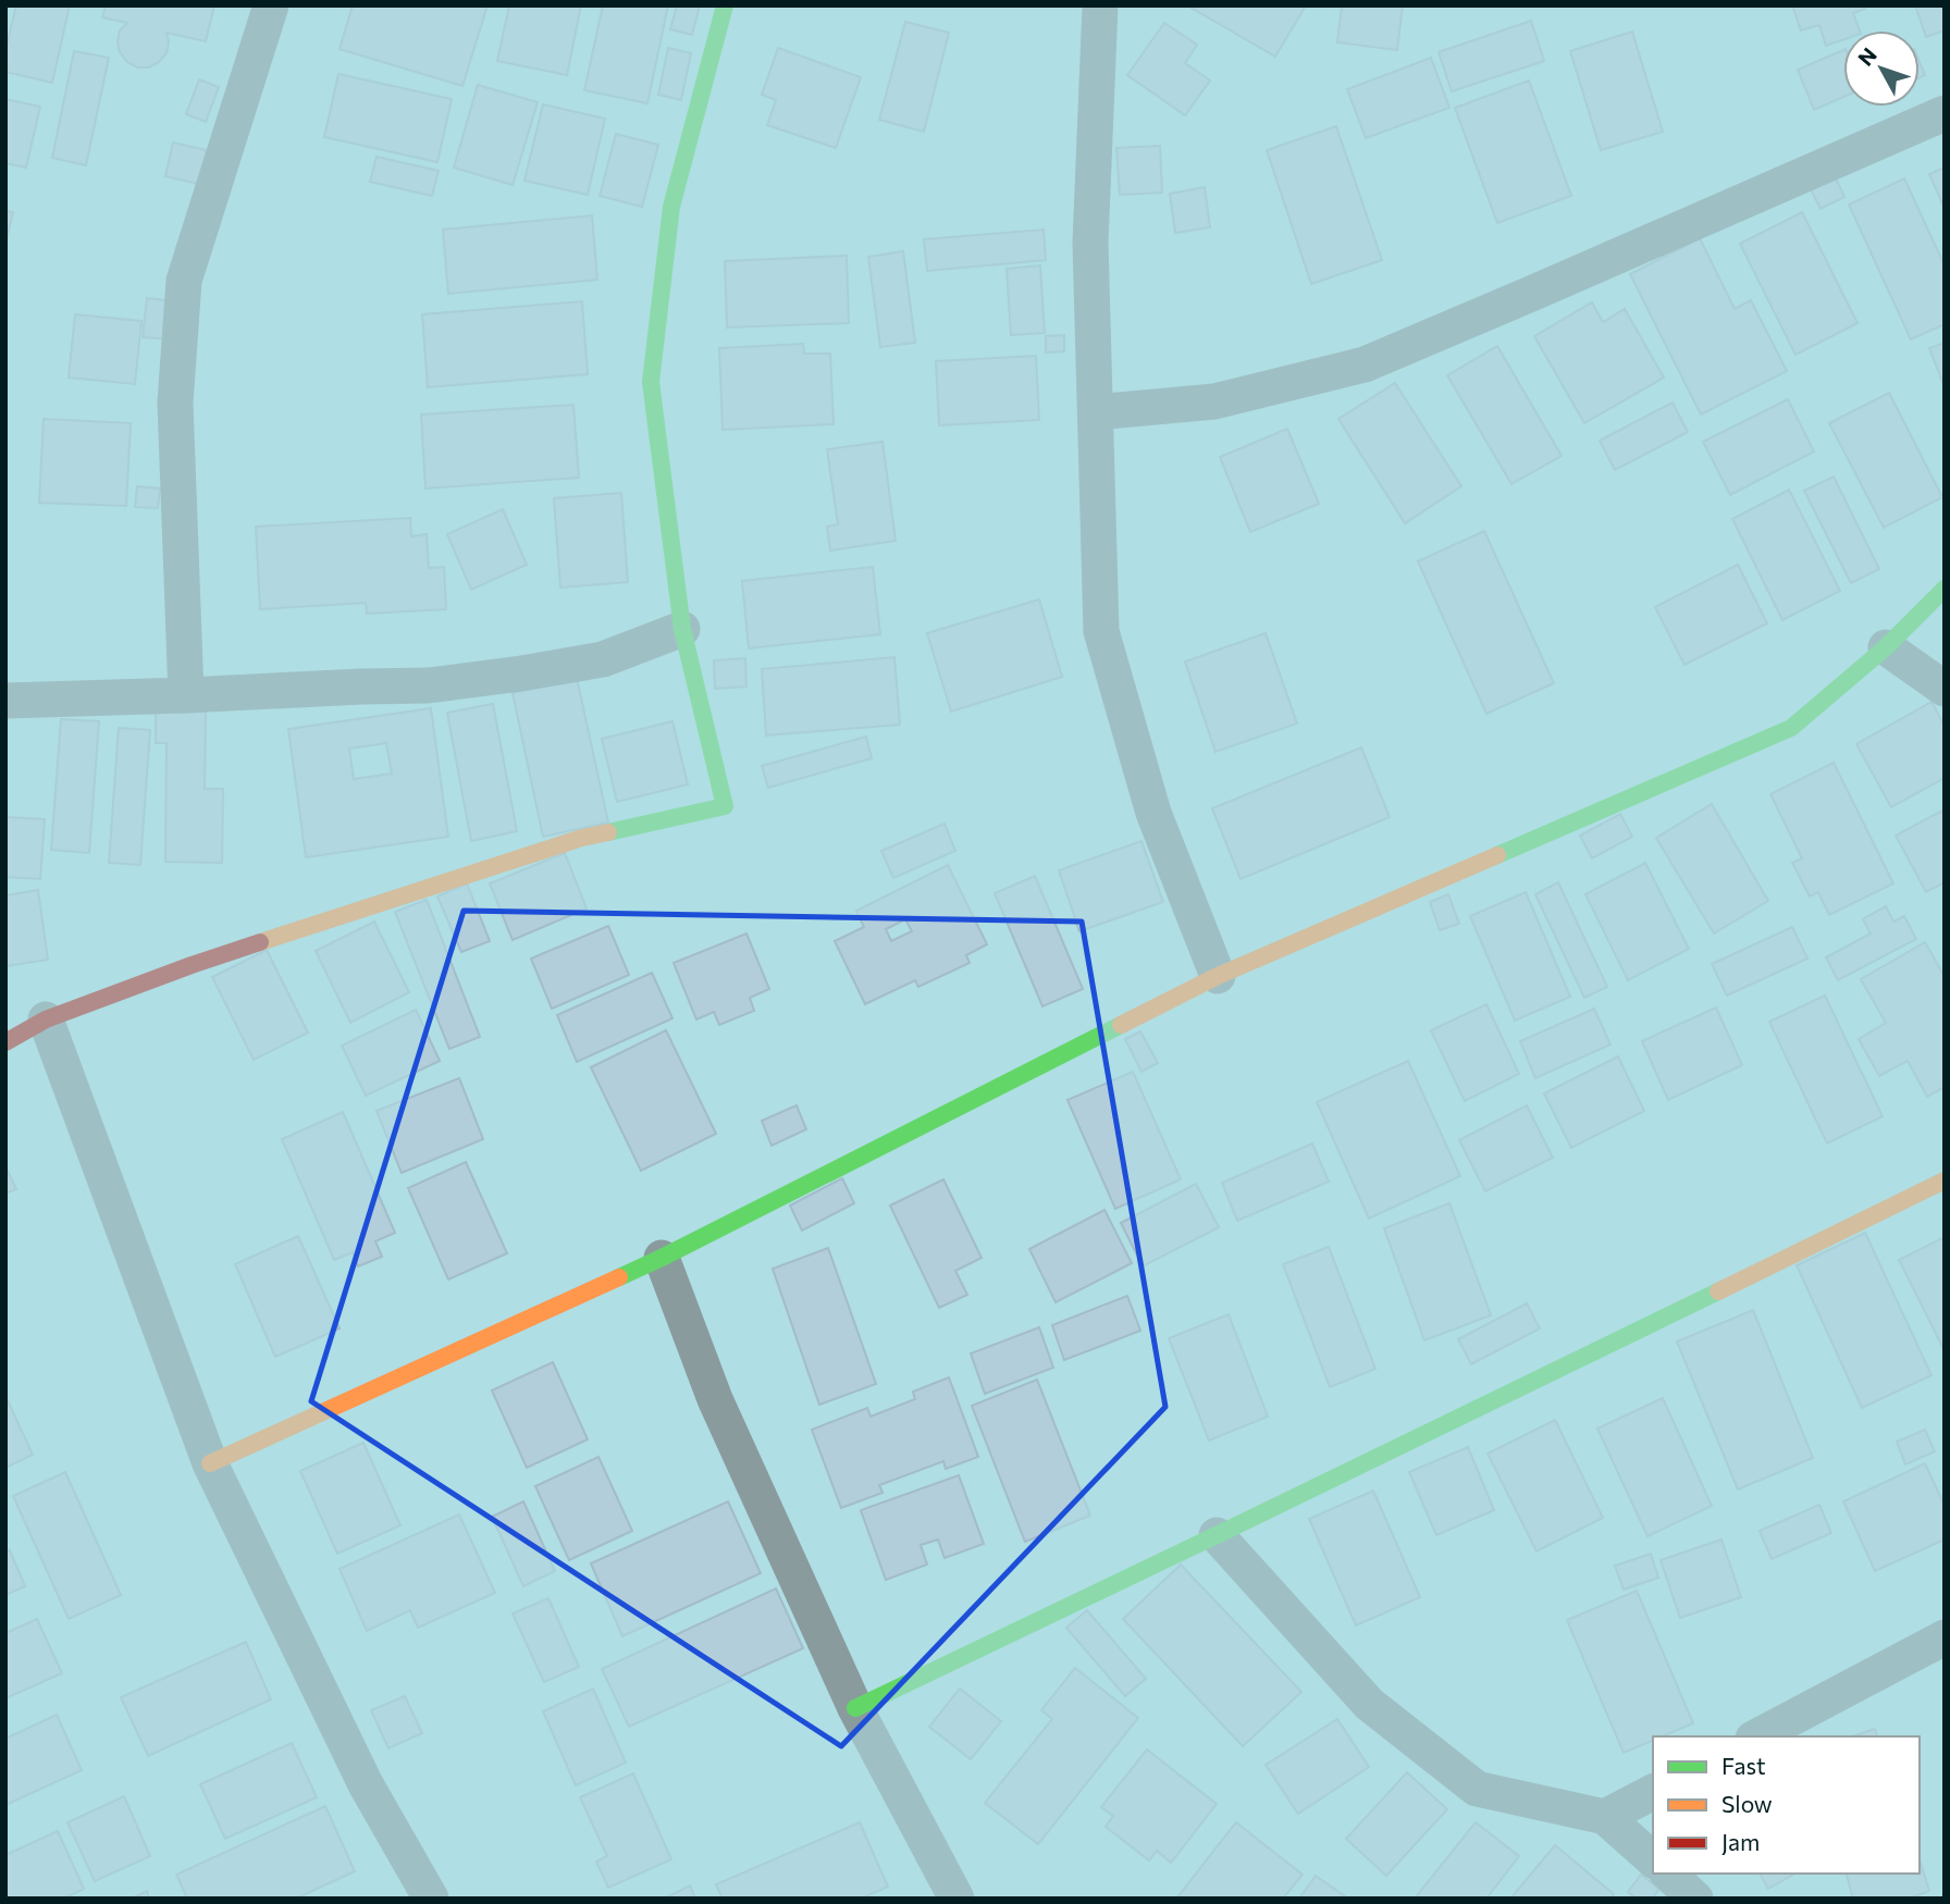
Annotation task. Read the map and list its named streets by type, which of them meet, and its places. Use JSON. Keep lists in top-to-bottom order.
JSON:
{
  "legend": ["Fast", "Slow", "Jam"],
  "north": "top left"
}
